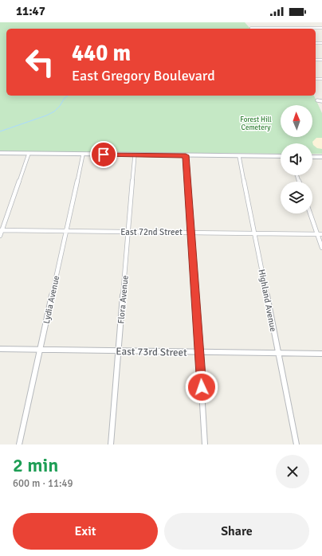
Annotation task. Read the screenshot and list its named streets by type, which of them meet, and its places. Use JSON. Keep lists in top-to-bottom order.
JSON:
{
  "streets": {
    "street": [
      "East 72nd Street",
      "Lydia Avenue",
      "Flora Avenue",
      "Highland Avenue",
      "East 73rd Street"
    ]
  },
  "crossings": [
    ["East 72nd Street", "Lydia Avenue"],
    ["East 72nd Street", "Flora Avenue"],
    ["East 72nd Street", "Highland Avenue"],
    ["Lydia Avenue", "East 73rd Street"],
    ["Flora Avenue", "East 73rd Street"],
    ["Highland Avenue", "East 73rd Street"]
  ],
  "parks": ["Forest Hill Cemetery"],
  "north": "top",
  "page": {
    "status": "11:47",
    "turn": ["440 m", "East Gregory Boulevard"],
    "heading": ["2 min", "600 m · 11:49"],
    "buttons": ["Exit", "Share"]
  }
}
